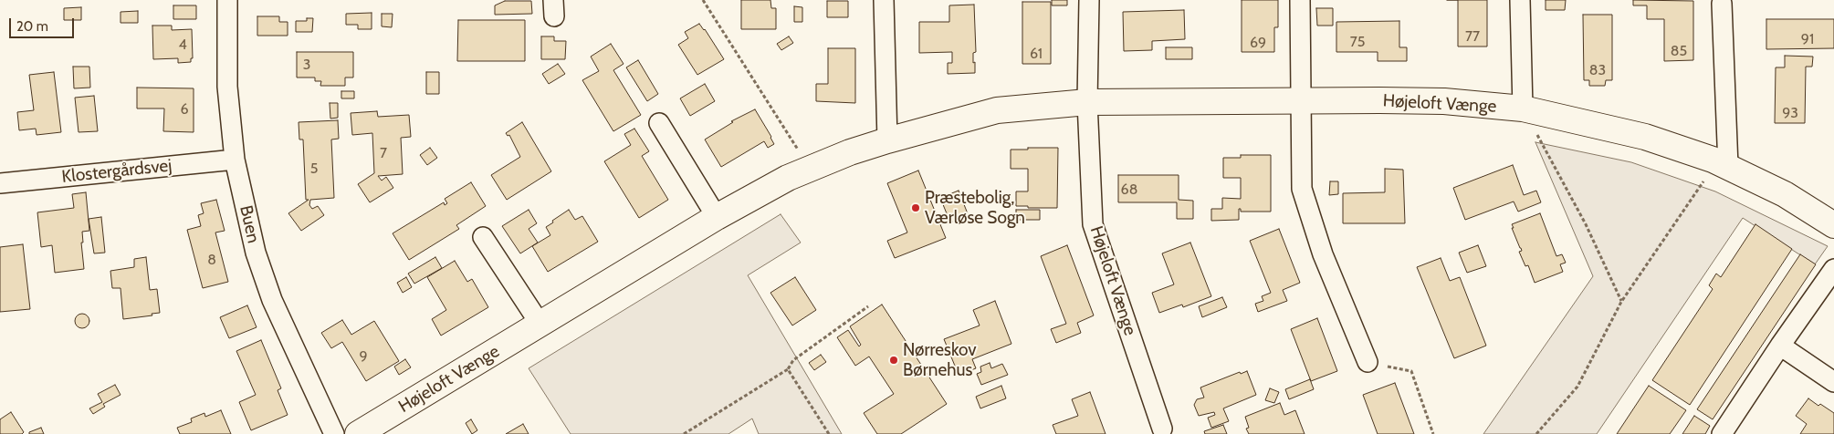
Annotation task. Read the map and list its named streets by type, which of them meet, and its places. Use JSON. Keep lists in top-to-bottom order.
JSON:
{
  "streets": {
    "street": ["Højeloft Vænge", "Klostergårdsvej", "Buen"]
  },
  "crossings": [
    ["Klostergårdsvej", "Buen"]
  ],
  "places": ["Præstebolig, Værløse Sogn", "Nørreskov Børnehus"],
  "house_numbers": [
    "77",
    "91",
    "75",
    "69",
    "4",
    "85",
    "61",
    "3",
    "83",
    "6",
    "93",
    "7",
    "5",
    "68",
    "8",
    "9"
  ],
  "scale_bar": "20 m"
}
